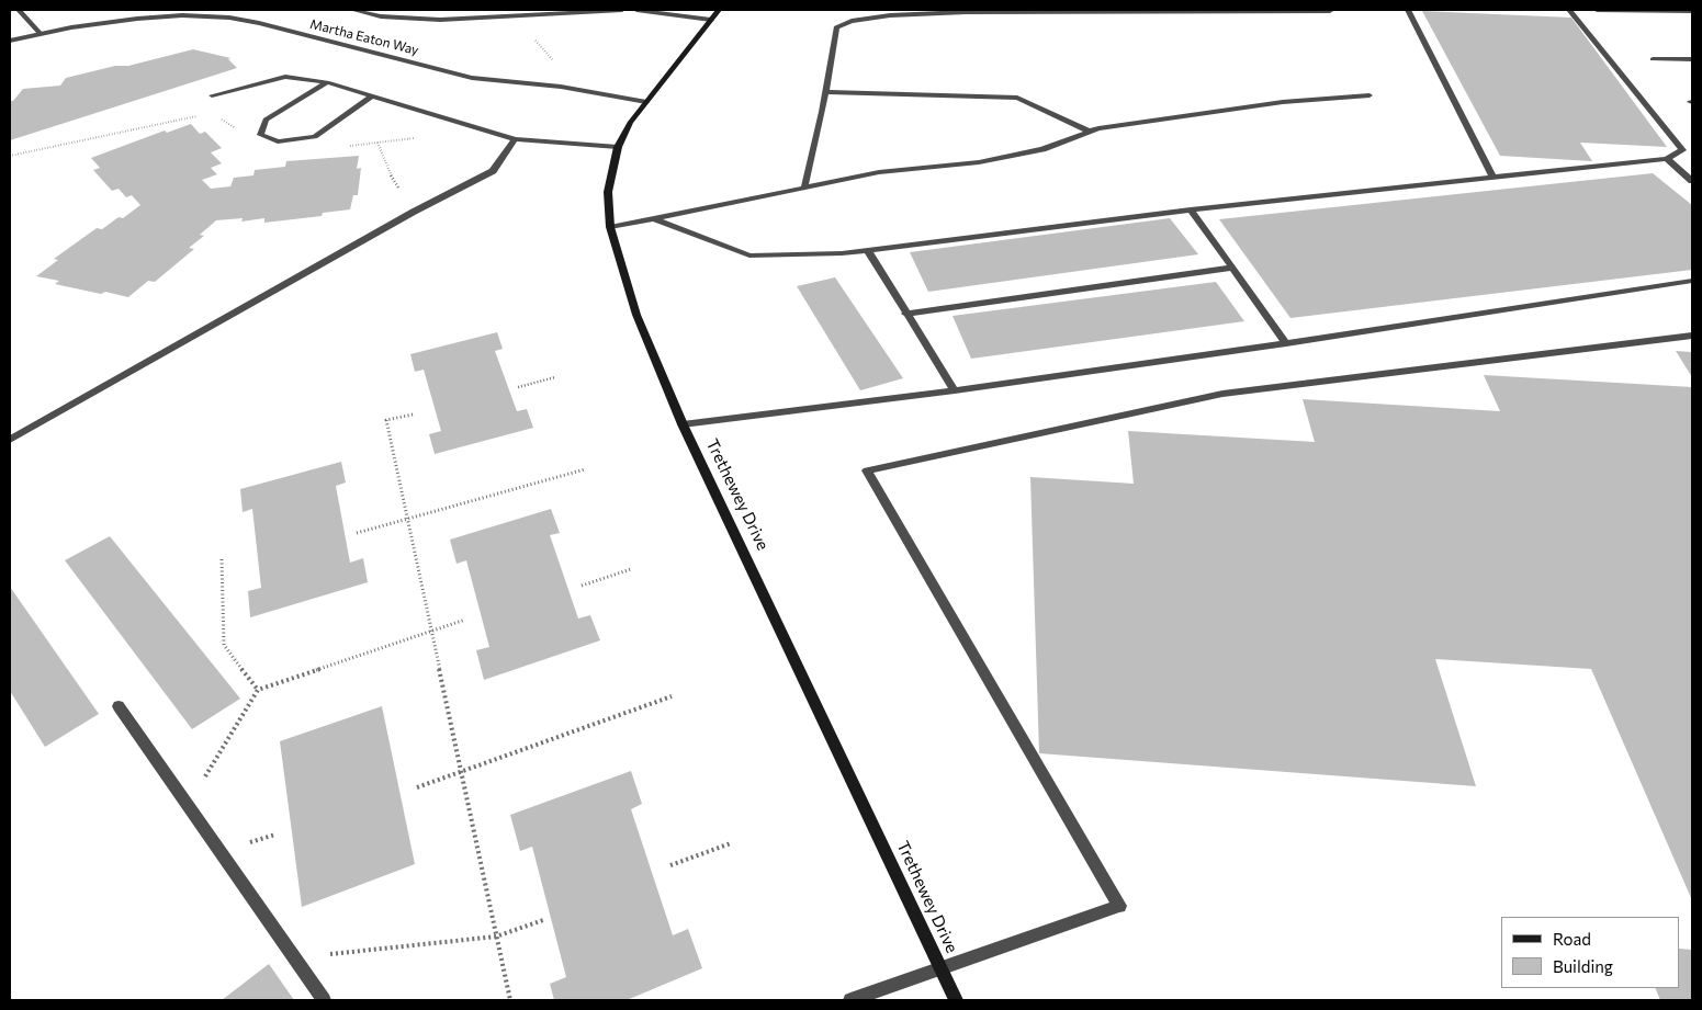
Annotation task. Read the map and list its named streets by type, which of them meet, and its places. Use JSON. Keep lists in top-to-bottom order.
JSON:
{
  "streets": {
    "main road": ["Trethewey Drive"],
    "street": ["Martha Eaton Way"]
  },
  "crossings": [
    ["Martha Eaton Way", "Trethewey Drive"]
  ],
  "legend": ["Road", "Building"]
}
